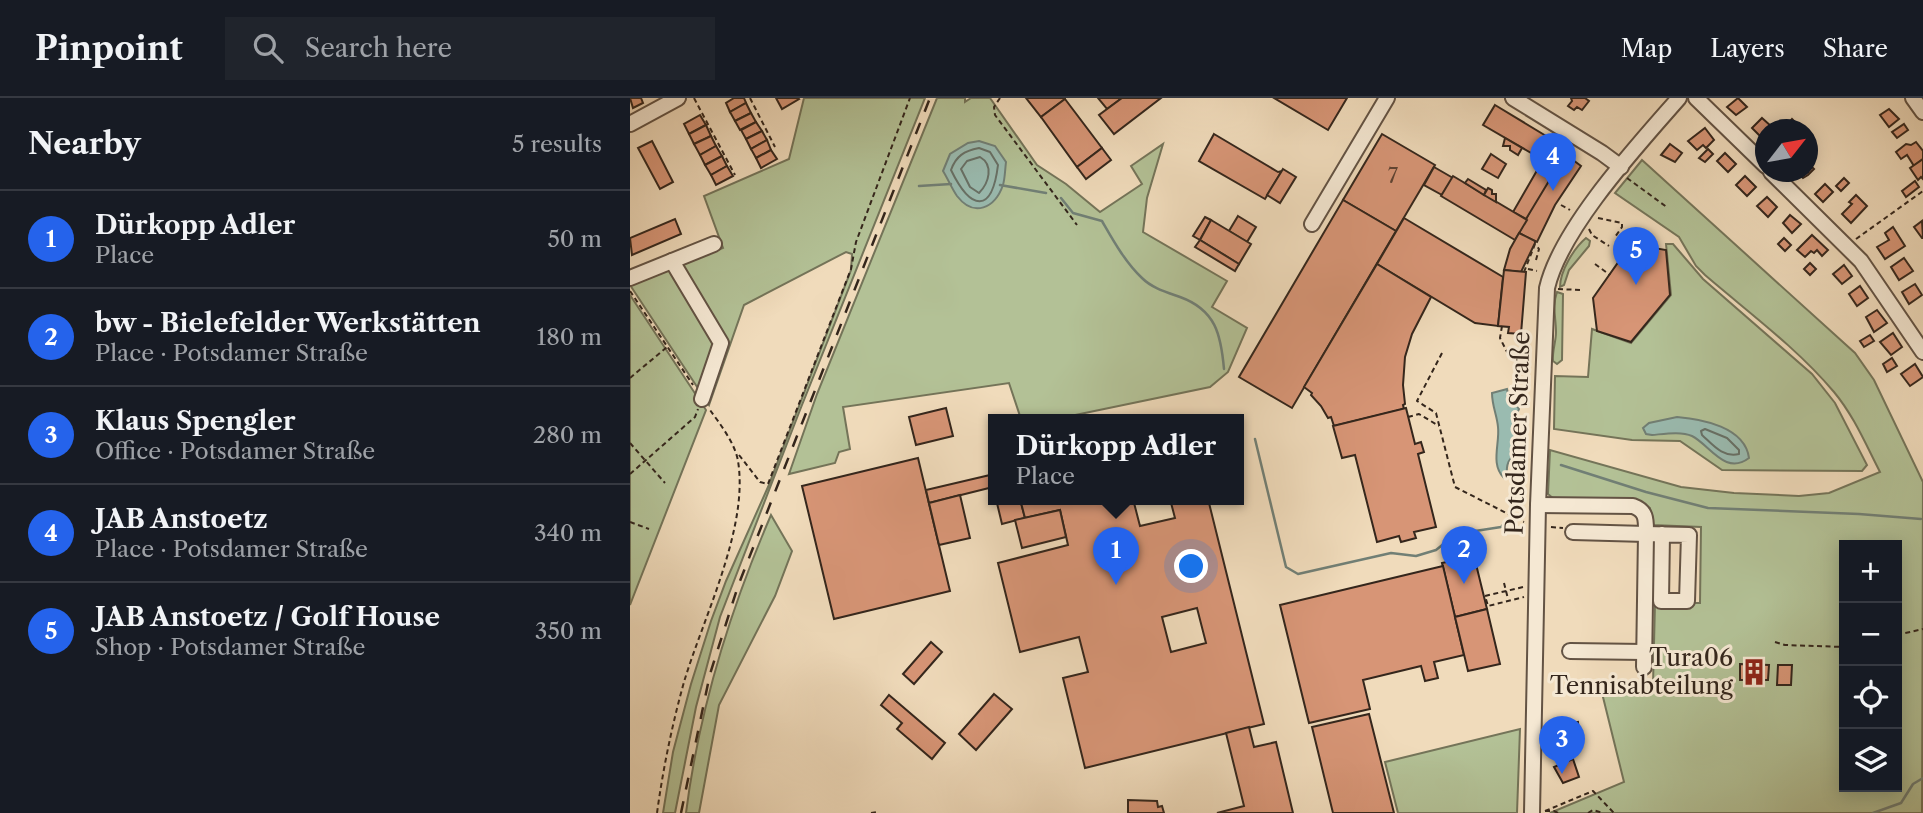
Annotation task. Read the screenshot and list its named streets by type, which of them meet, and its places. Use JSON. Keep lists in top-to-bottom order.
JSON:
{
  "streets": {
    "street": ["Potsdamer Straße"]
  },
  "places": {
    "building": ["Tura06 Tennisabteilung"]
  },
  "house_numbers": ["7"],
  "north": "top right",
  "page": {
    "header": "Pinpoint",
    "search": "Search here",
    "nav": ["Map", "Layers", "Share"],
    "heading": ["Nearby", "5 results"],
    "pins": [
      "4",
      "5",
      "2",
      "1",
      "3"
    ],
    "list": [
      {
        "mark": "1",
        "name": "Dürkopp Adler",
        "note": "Place",
        "value": "50 m"
      },
      {
        "mark": "2",
        "name": "bw - Bielefelder Werkstätten",
        "note": "Place · Potsdamer Straße",
        "value": "180 m"
      },
      {
        "mark": "3",
        "name": "Klaus Spengler",
        "note": "Office · Potsdamer Straße",
        "value": "280 m"
      },
      {
        "mark": "4",
        "name": "JAB Anstoetz",
        "note": "Place · Potsdamer Straße",
        "value": "340 m"
      },
      {
        "mark": "5",
        "name": "JAB Anstoetz / Golf House",
        "note": "Shop · Potsdamer Straße",
        "value": "350 m"
      }
    ],
    "popup": ["Dürkopp Adler", "Place"],
    "map_buttons": ["+", "−"]
  }
}
